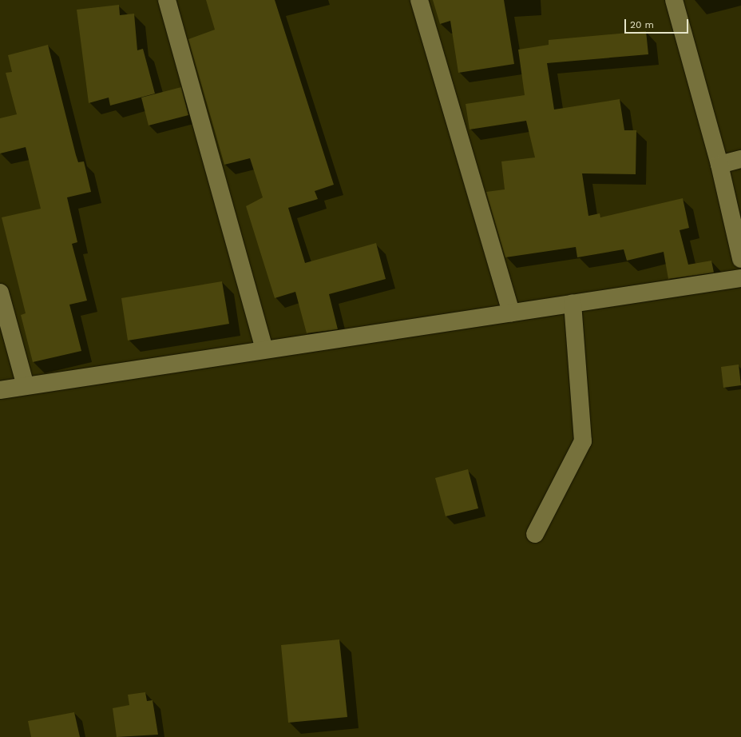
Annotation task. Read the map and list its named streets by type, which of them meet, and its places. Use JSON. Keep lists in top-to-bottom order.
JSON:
{
  "scale_bar": "20 m"
}
